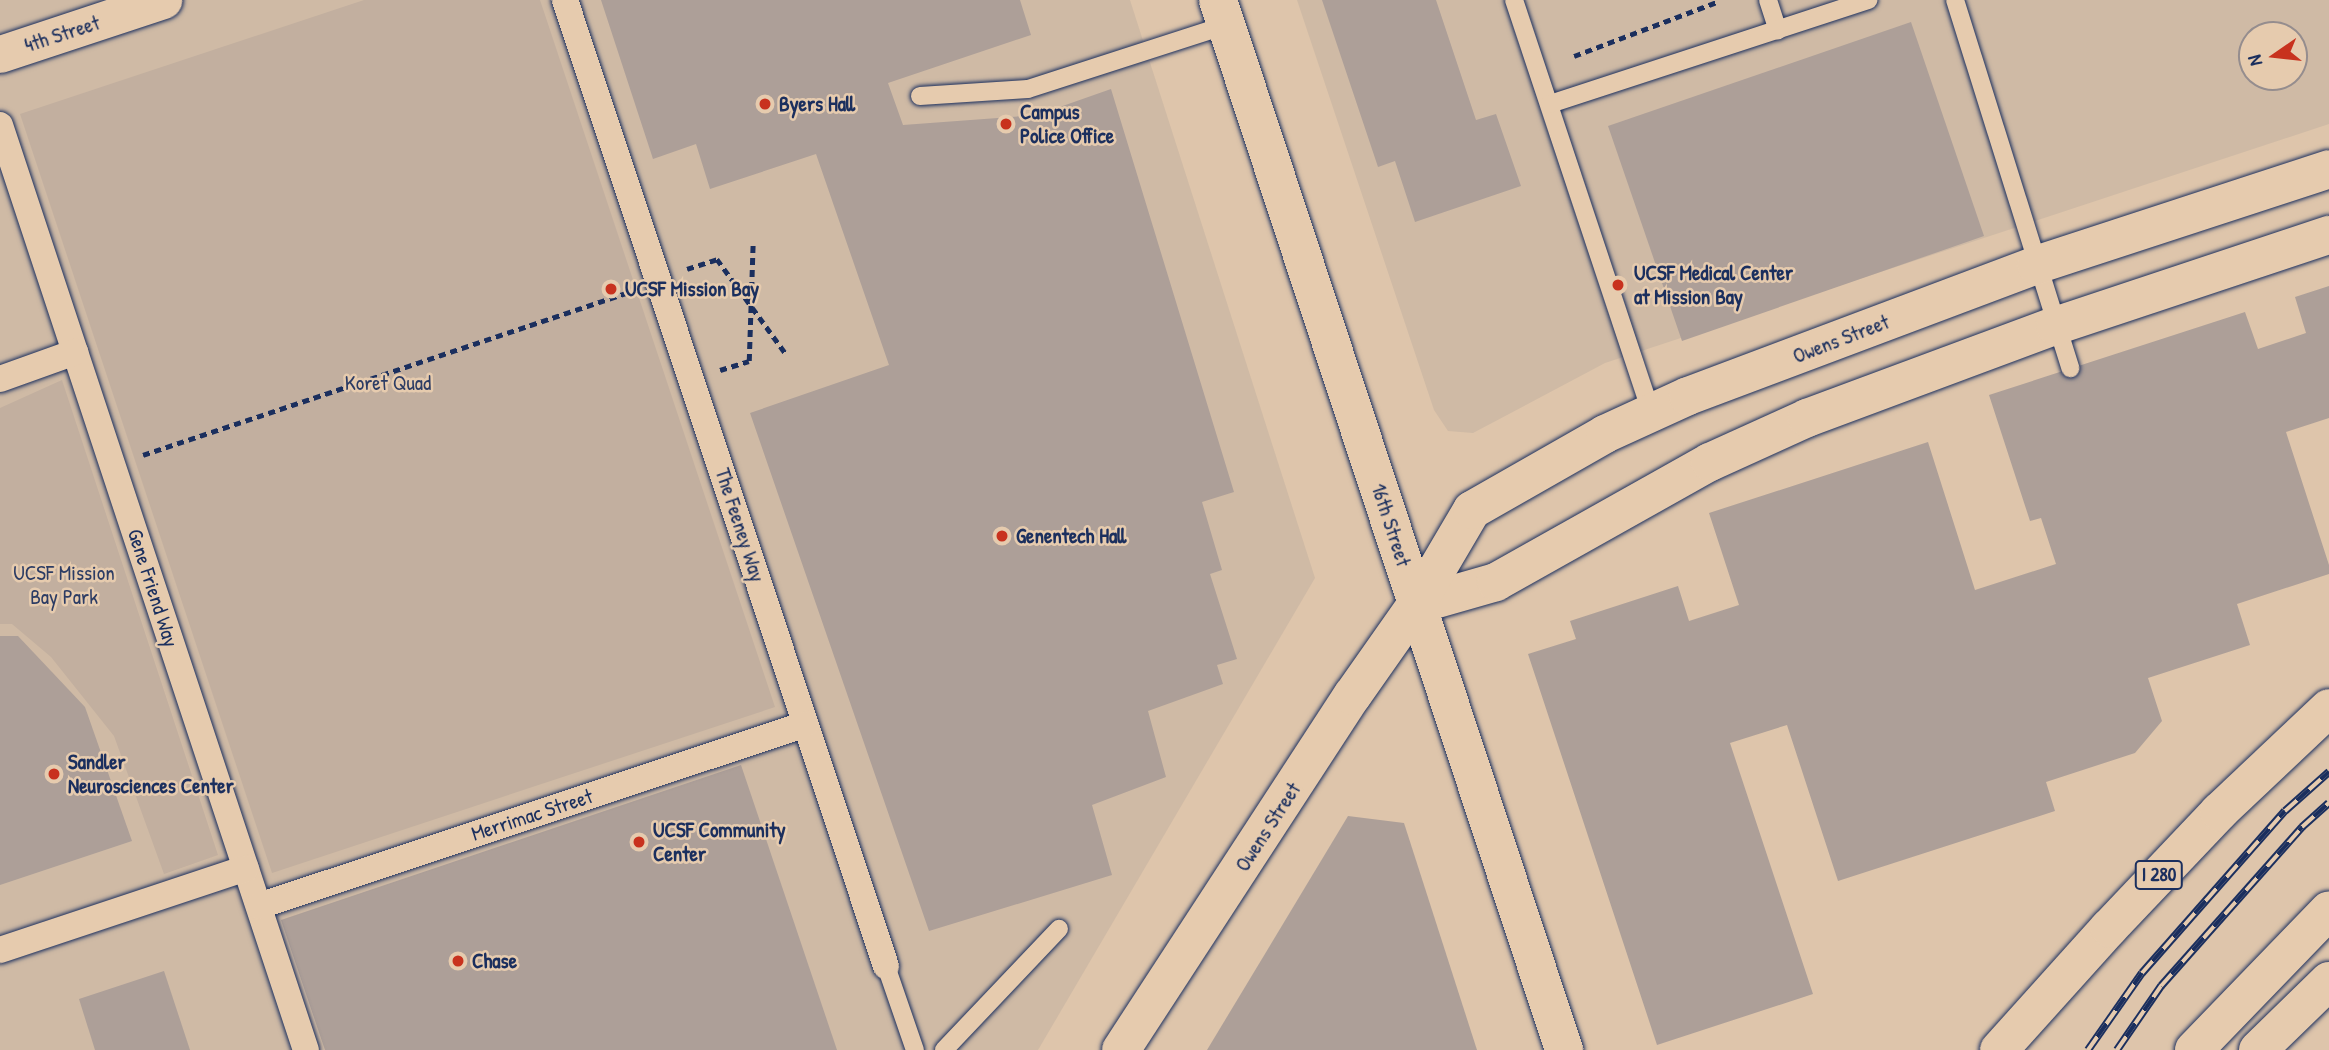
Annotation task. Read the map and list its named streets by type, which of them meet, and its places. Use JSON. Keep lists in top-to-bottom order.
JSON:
{
  "streets": {
    "main road": ["Owens Street", "16th Street", "I 280"],
    "street": [
      "4th Street",
      "The Feeney Way",
      "Gene Friend Way",
      "Merrimac Street"
    ]
  },
  "crossings": [
    ["Owens Street", "16th Street"],
    ["The Feeney Way", "Merrimac Street"],
    ["Gene Friend Way", "Merrimac Street"]
  ],
  "parks": ["Koret Quad", "UCSF Mission Bay Park"],
  "places": [
    "Byers Hall",
    "Campus Police Office",
    "UCSF Medical Center at Mission Bay",
    "UCSF Mission Bay",
    "Genentech Hall",
    "Sandler Neurosciences Center",
    "UCSF Community Center",
    "Chase"
  ],
  "north": "left"
}
